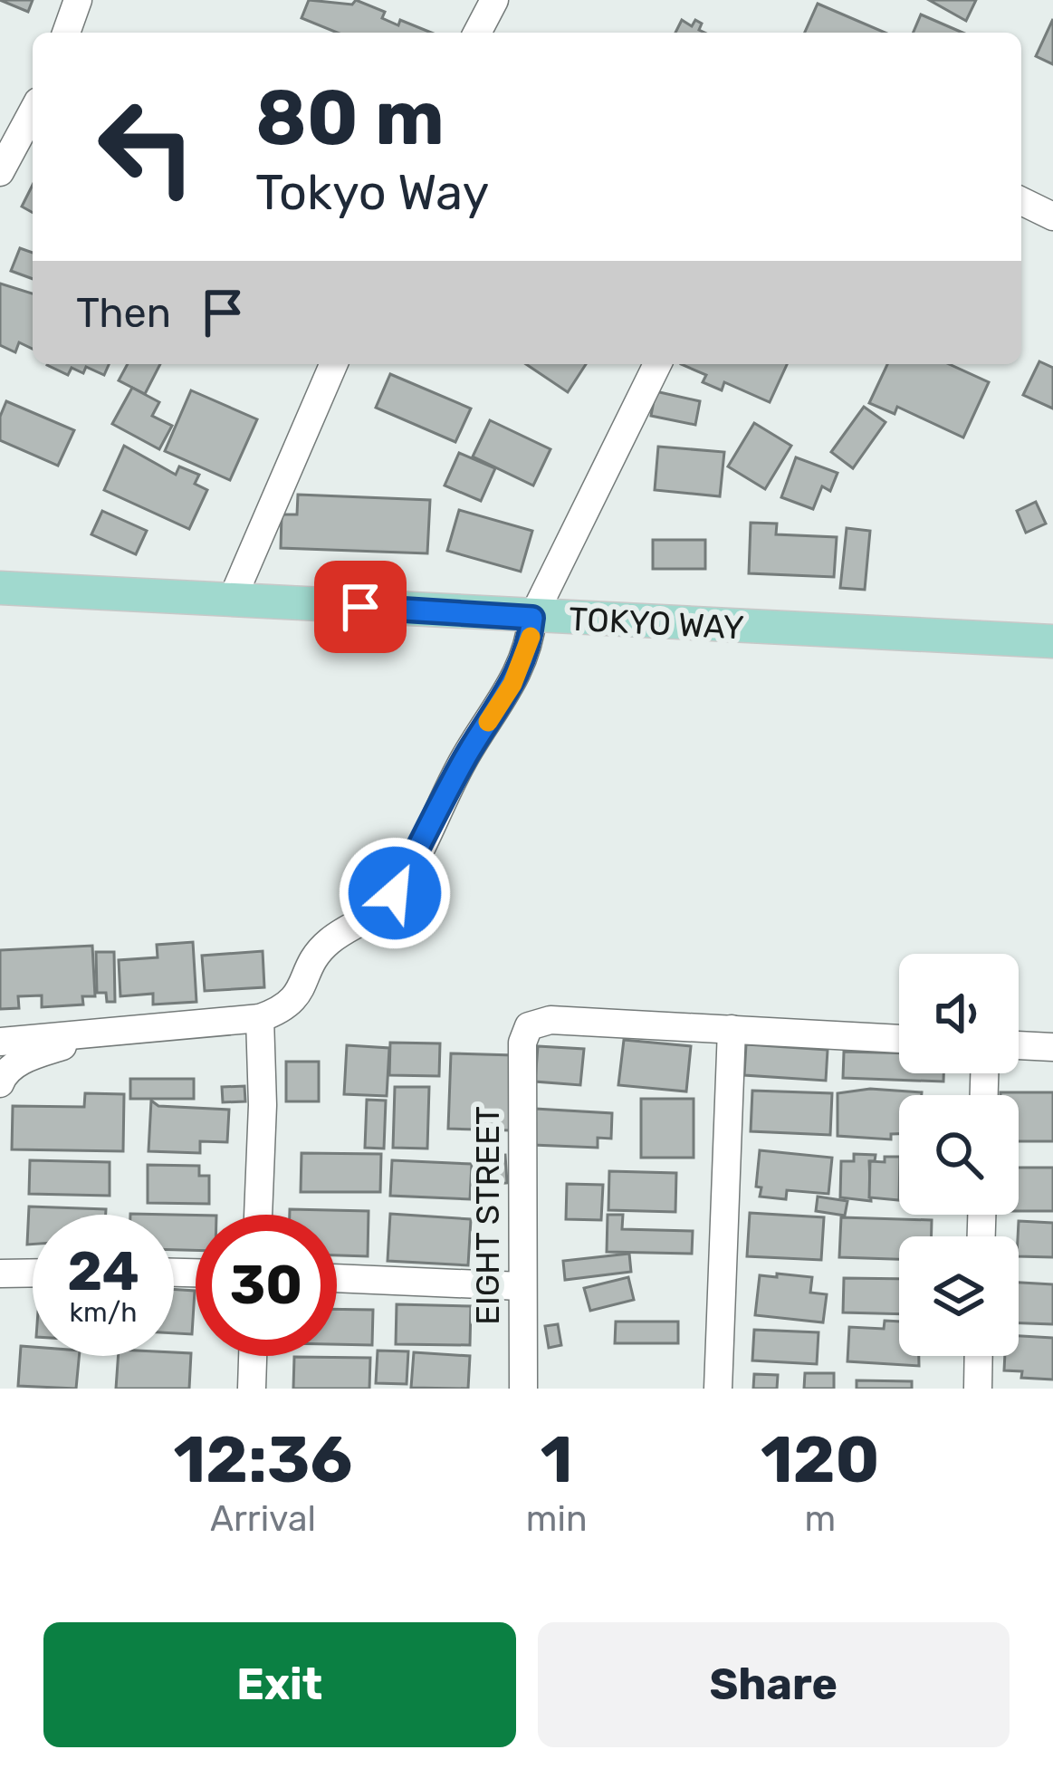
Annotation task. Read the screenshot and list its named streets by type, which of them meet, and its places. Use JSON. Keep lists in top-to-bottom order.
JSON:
{
  "streets": {
    "main road": ["TOKYO WAY"],
    "street": ["EIGHT STREET"]
  },
  "page": {
    "turn": ["80 m", "Tokyo Way"],
    "then": "Then",
    "speed": "24 km/h",
    "limit": "30",
    "eta": [
      "12:36",
      "Arrival",
      "1",
      "min",
      "120",
      "m"
    ],
    "buttons": ["Exit", "Share"]
  }
}
